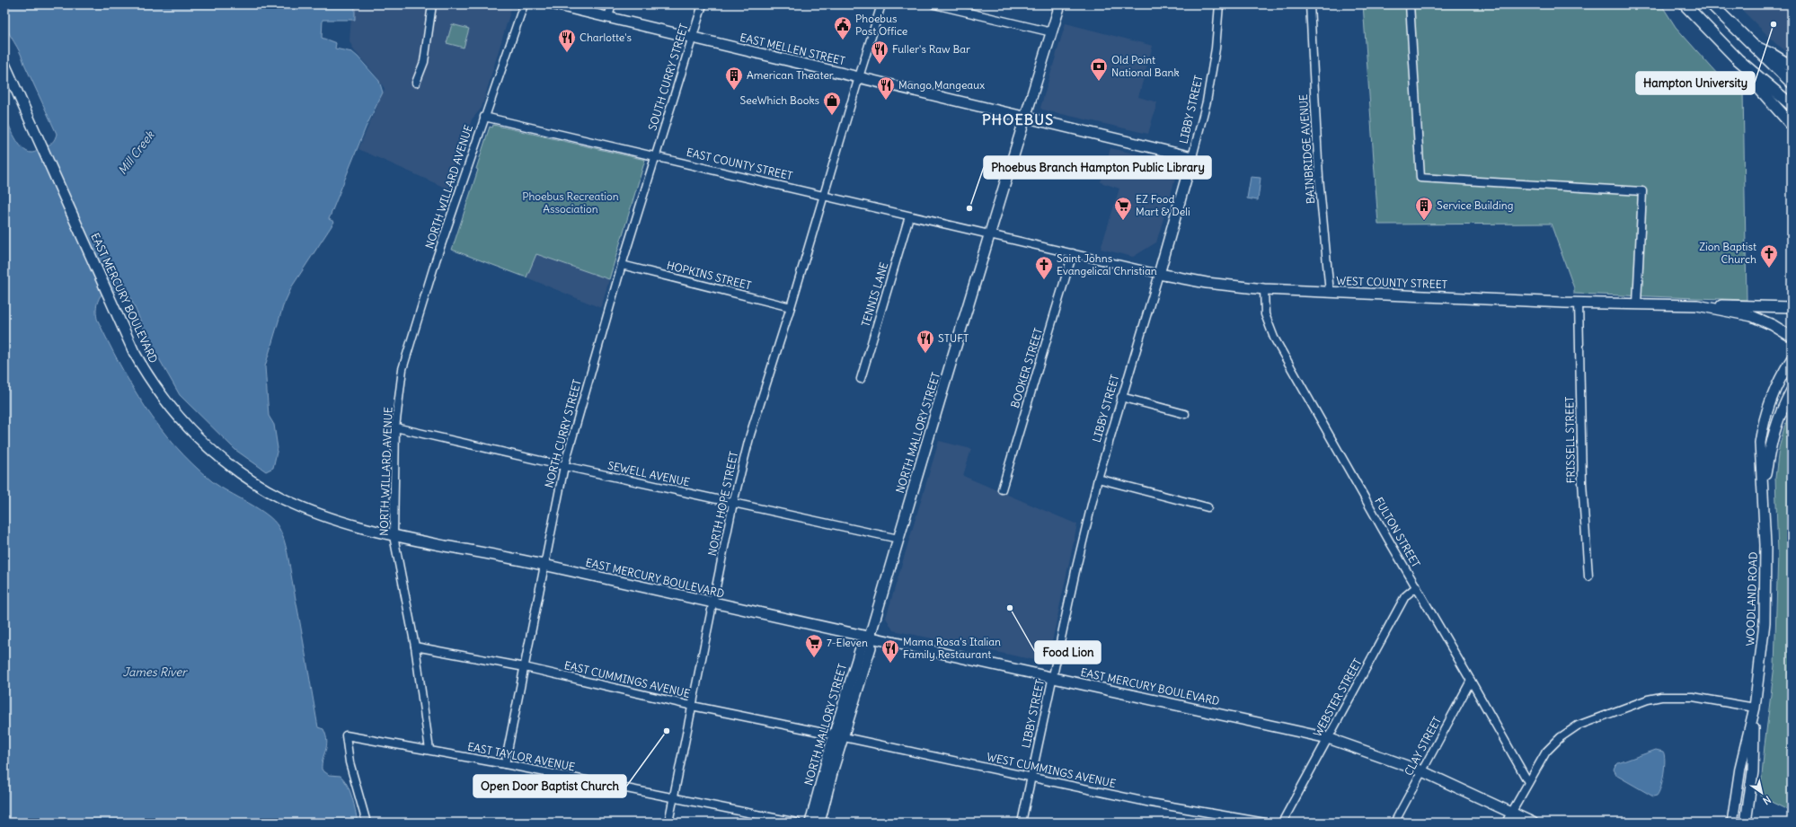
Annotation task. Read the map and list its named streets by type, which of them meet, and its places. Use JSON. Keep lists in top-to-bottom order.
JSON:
{
  "streets": {
    "main road": [
      "EAST MELLEN STREET",
      "LIBBY STREET",
      "WEST COUNTY STREET",
      "EAST MERCURY BOULEVARD",
      "NORTH MALLORY STREET",
      "WOODLAND ROAD"
    ],
    "street": [
      "SOUTH CURRY STREET",
      "BAINBRIDGE AVENUE",
      "EAST COUNTY STREET",
      "NORTH WILLARD AVENUE",
      "HOPKINS STREET",
      "TENNIS LANE",
      "BOOKER STREET",
      "NORTH CURRY STREET",
      "FRISSELL STREET",
      "SEWELL AVENUE",
      "NORTH HOPE STREET",
      "FULTON STREET",
      "EAST CUMMINGS AVENUE",
      "WEBSTER STREET",
      "CLAY STREET",
      "EAST TAYLOR AVENUE",
      "WEST CUMMINGS AVENUE"
    ]
  },
  "crossings": [
    ["EAST MELLEN STREET", "SOUTH CURRY STREET"],
    ["EAST MELLEN STREET", "LIBBY STREET"],
    ["EAST MELLEN STREET", "NORTH MALLORY STREET"],
    ["EAST MELLEN STREET", "NORTH HOPE STREET"],
    ["SOUTH CURRY STREET", "EAST COUNTY STREET"],
    ["SOUTH CURRY STREET", "NORTH CURRY STREET"],
    ["LIBBY STREET", "WEST COUNTY STREET"],
    ["LIBBY STREET", "EAST MERCURY BOULEVARD"],
    ["LIBBY STREET", "WEST CUMMINGS AVENUE"],
    ["BAINBRIDGE AVENUE", "WEST COUNTY STREET"],
    ["EAST COUNTY STREET", "NORTH WILLARD AVENUE"],
    ["EAST COUNTY STREET", "WEST COUNTY STREET"],
    ["EAST COUNTY STREET", "TENNIS LANE"],
    ["EAST COUNTY STREET", "NORTH MALLORY STREET"],
    ["EAST COUNTY STREET", "NORTH CURRY STREET"],
    ["EAST COUNTY STREET", "NORTH HOPE STREET"],
    ["NORTH WILLARD AVENUE", "EAST MERCURY BOULEVARD"],
    ["NORTH WILLARD AVENUE", "SEWELL AVENUE"],
    ["NORTH WILLARD AVENUE", "EAST CUMMINGS AVENUE"],
    ["NORTH WILLARD AVENUE", "EAST TAYLOR AVENUE"],
    ["HOPKINS STREET", "NORTH CURRY STREET"],
    ["HOPKINS STREET", "NORTH HOPE STREET"],
    ["WEST COUNTY STREET", "BOOKER STREET"],
    ["WEST COUNTY STREET", "NORTH MALLORY STREET"],
    ["WEST COUNTY STREET", "FRISSELL STREET"],
    ["WEST COUNTY STREET", "FULTON STREET"],
    ["EAST MERCURY BOULEVARD", "NORTH MALLORY STREET"],
    ["EAST MERCURY BOULEVARD", "NORTH CURRY STREET"],
    ["EAST MERCURY BOULEVARD", "NORTH HOPE STREET"],
    ["EAST MERCURY BOULEVARD", "WEBSTER STREET"],
    ["EAST MERCURY BOULEVARD", "CLAY STREET"],
    ["NORTH MALLORY STREET", "SEWELL AVENUE"],
    ["NORTH MALLORY STREET", "EAST CUMMINGS AVENUE"],
    ["NORTH MALLORY STREET", "WEST CUMMINGS AVENUE"],
    ["NORTH CURRY STREET", "SEWELL AVENUE"],
    ["NORTH CURRY STREET", "EAST CUMMINGS AVENUE"],
    ["NORTH CURRY STREET", "EAST TAYLOR AVENUE"],
    ["SEWELL AVENUE", "NORTH HOPE STREET"],
    ["NORTH HOPE STREET", "EAST CUMMINGS AVENUE"],
    ["NORTH HOPE STREET", "EAST TAYLOR AVENUE"],
    ["FULTON STREET", "WEBSTER STREET"],
    ["FULTON STREET", "CLAY STREET"],
    ["EAST CUMMINGS AVENUE", "WEST CUMMINGS AVENUE"]
  ],
  "districts": ["PHOEBUS"],
  "water": ["Mill Creek", "James River"],
  "parks": ["Phoebus Recreation Association"],
  "places": {
    "other": [
      "Hampton University",
      "Phoebus Branch Hampton Public Library",
      "Food Lion",
      "Open Door Baptist Church"
    ],
    "public building": ["Phoebus Post Office"],
    "restaurant": [
      "Charlotte's",
      "Fuller's Raw Bar",
      "Mango Mangeaux",
      "STUFT",
      "Mama Rosa's Italian Family Restaurant"
    ],
    "bank": ["Old Point National Bank"],
    "building": ["American Theater", "Service Building"],
    "shop": ["SeeWhich Books"],
    "supermarket": ["EZ Food Mart & Deli", "7-Eleven"],
    "church": ["Zion Baptist Church", "Saint Johns Evangelical Christian"]
  },
  "north": "bottom right"
}
